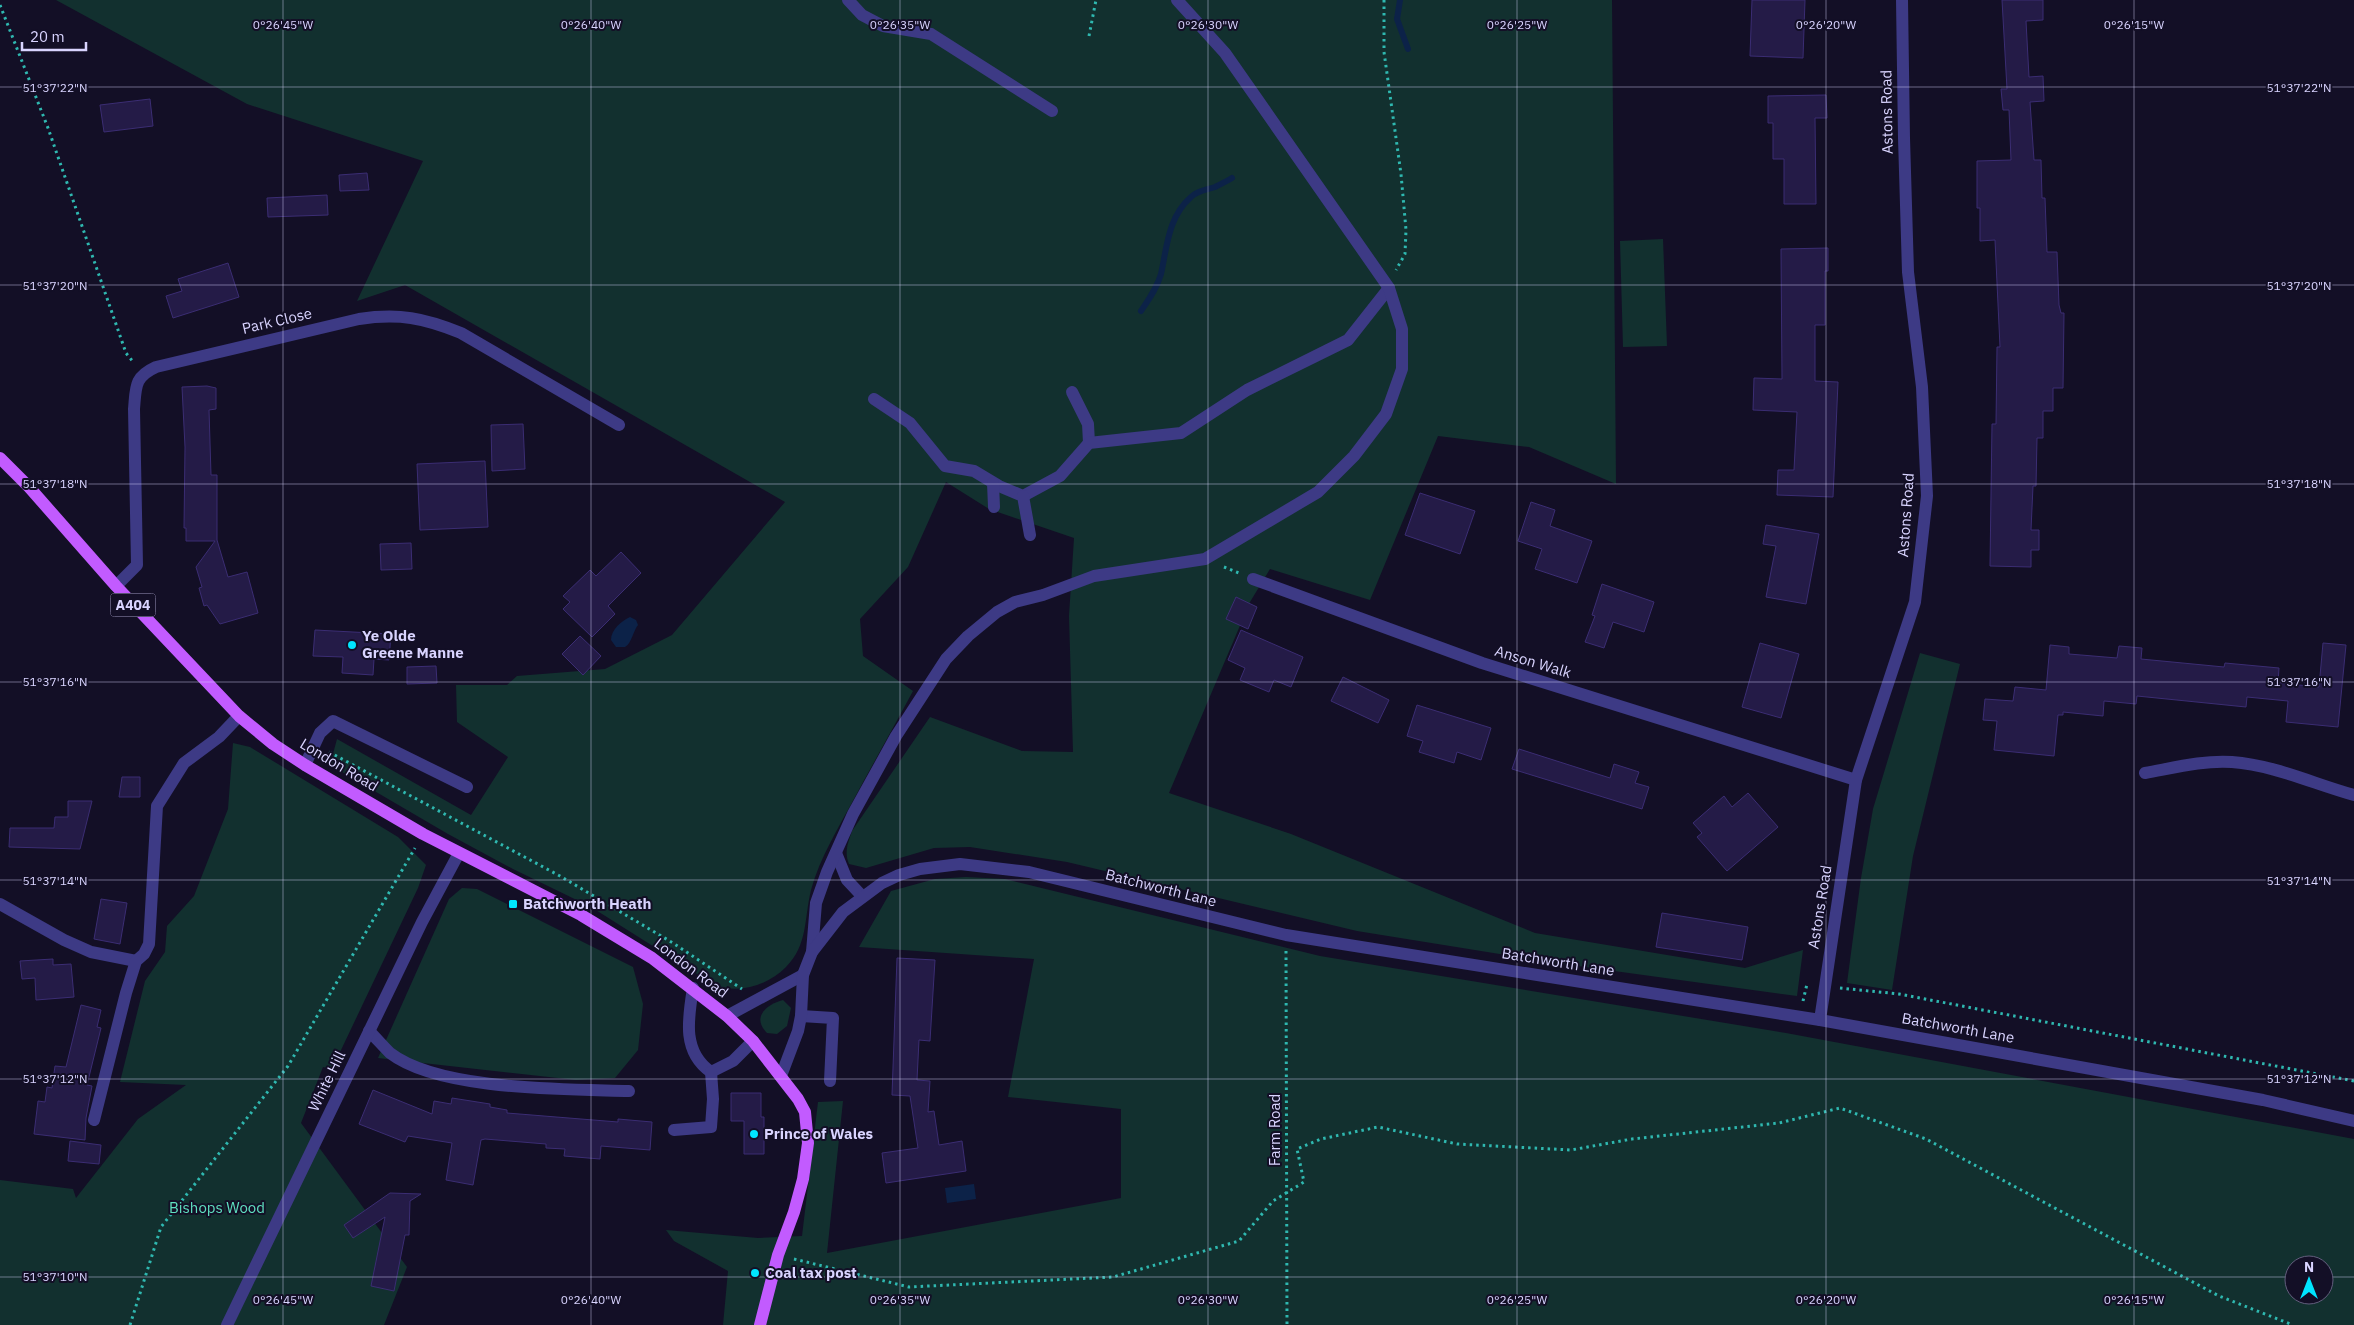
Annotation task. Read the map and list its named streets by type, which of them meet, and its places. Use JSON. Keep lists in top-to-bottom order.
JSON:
{
  "streets": {
    "main road": ["A404", "London Road"],
    "street": [
      "Astons Road",
      "Park Close",
      "Anson Walk",
      "Batchworth Lane",
      "White Hill"
    ],
    "path": ["Farm Road"]
  },
  "crossings": [
    ["Astons Road", "Anson Walk"],
    ["Astons Road", "Batchworth Lane"],
    ["A404", "London Road"],
    ["A404", "Batchworth Lane"],
    ["London Road", "White Hill"],
    ["Batchworth Lane", "Farm Road"]
  ],
  "parks": ["Bishops Wood"],
  "places": {
    "other": ["Ye Olde Greene Manne", "Prince of Wales", "Coal tax post"],
    "transit": ["Batchworth Heath"]
  },
  "scale_bar": "20 m",
  "north": "top",
  "coordinates": [
    "0°26'45\"W",
    "0°26'40\"W",
    "0°26'35\"W",
    "0°26'30\"W",
    "0°26'25\"W",
    "0°26'20\"W",
    "0°26'15\"W",
    "51°37'22\"N",
    "51°37'20\"N",
    "51°37'18\"N",
    "51°37'16\"N",
    "51°37'14\"N",
    "51°37'12\"N",
    "51°37'10\"N"
  ]
}
